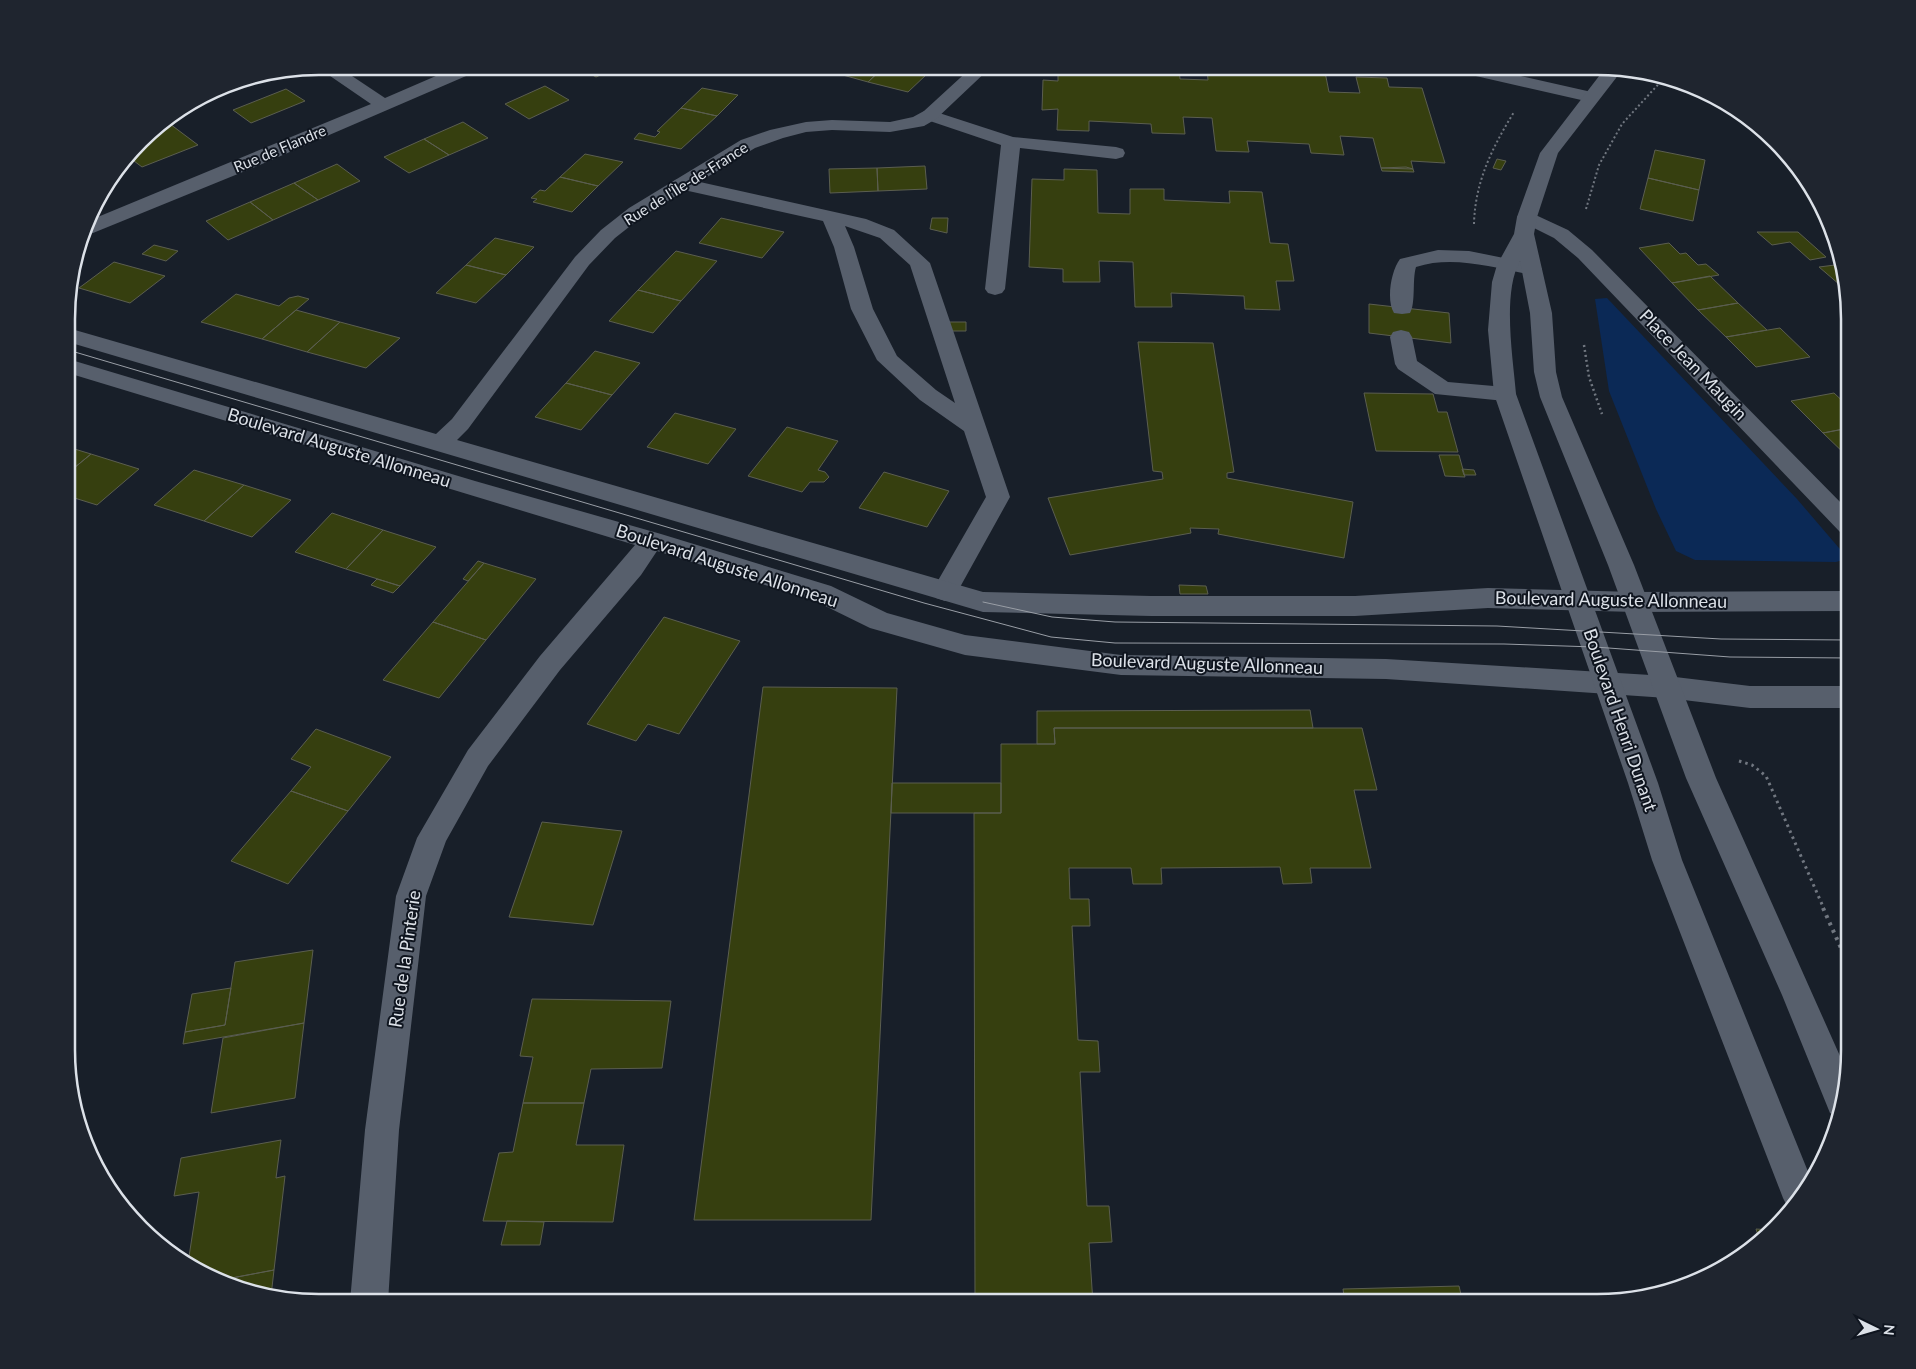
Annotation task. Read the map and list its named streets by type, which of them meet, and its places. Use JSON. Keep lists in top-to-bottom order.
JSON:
{
  "streets": {
    "street": [
      "Rue de Flandre",
      "Rue de l'Île-de-France",
      "Place Jean Maugin",
      "Boulevard Auguste Allonneau",
      "Boulevard Henri Dunant",
      "Rue de la Pinterie"
    ]
  },
  "crossings": [
    ["Rue de l'Île-de-France", "Boulevard Auguste Allonneau"],
    ["Place Jean Maugin", "Boulevard Henri Dunant"],
    ["Boulevard Auguste Allonneau", "Boulevard Henri Dunant"],
    ["Boulevard Auguste Allonneau", "Rue de la Pinterie"]
  ],
  "north": "right"
}
